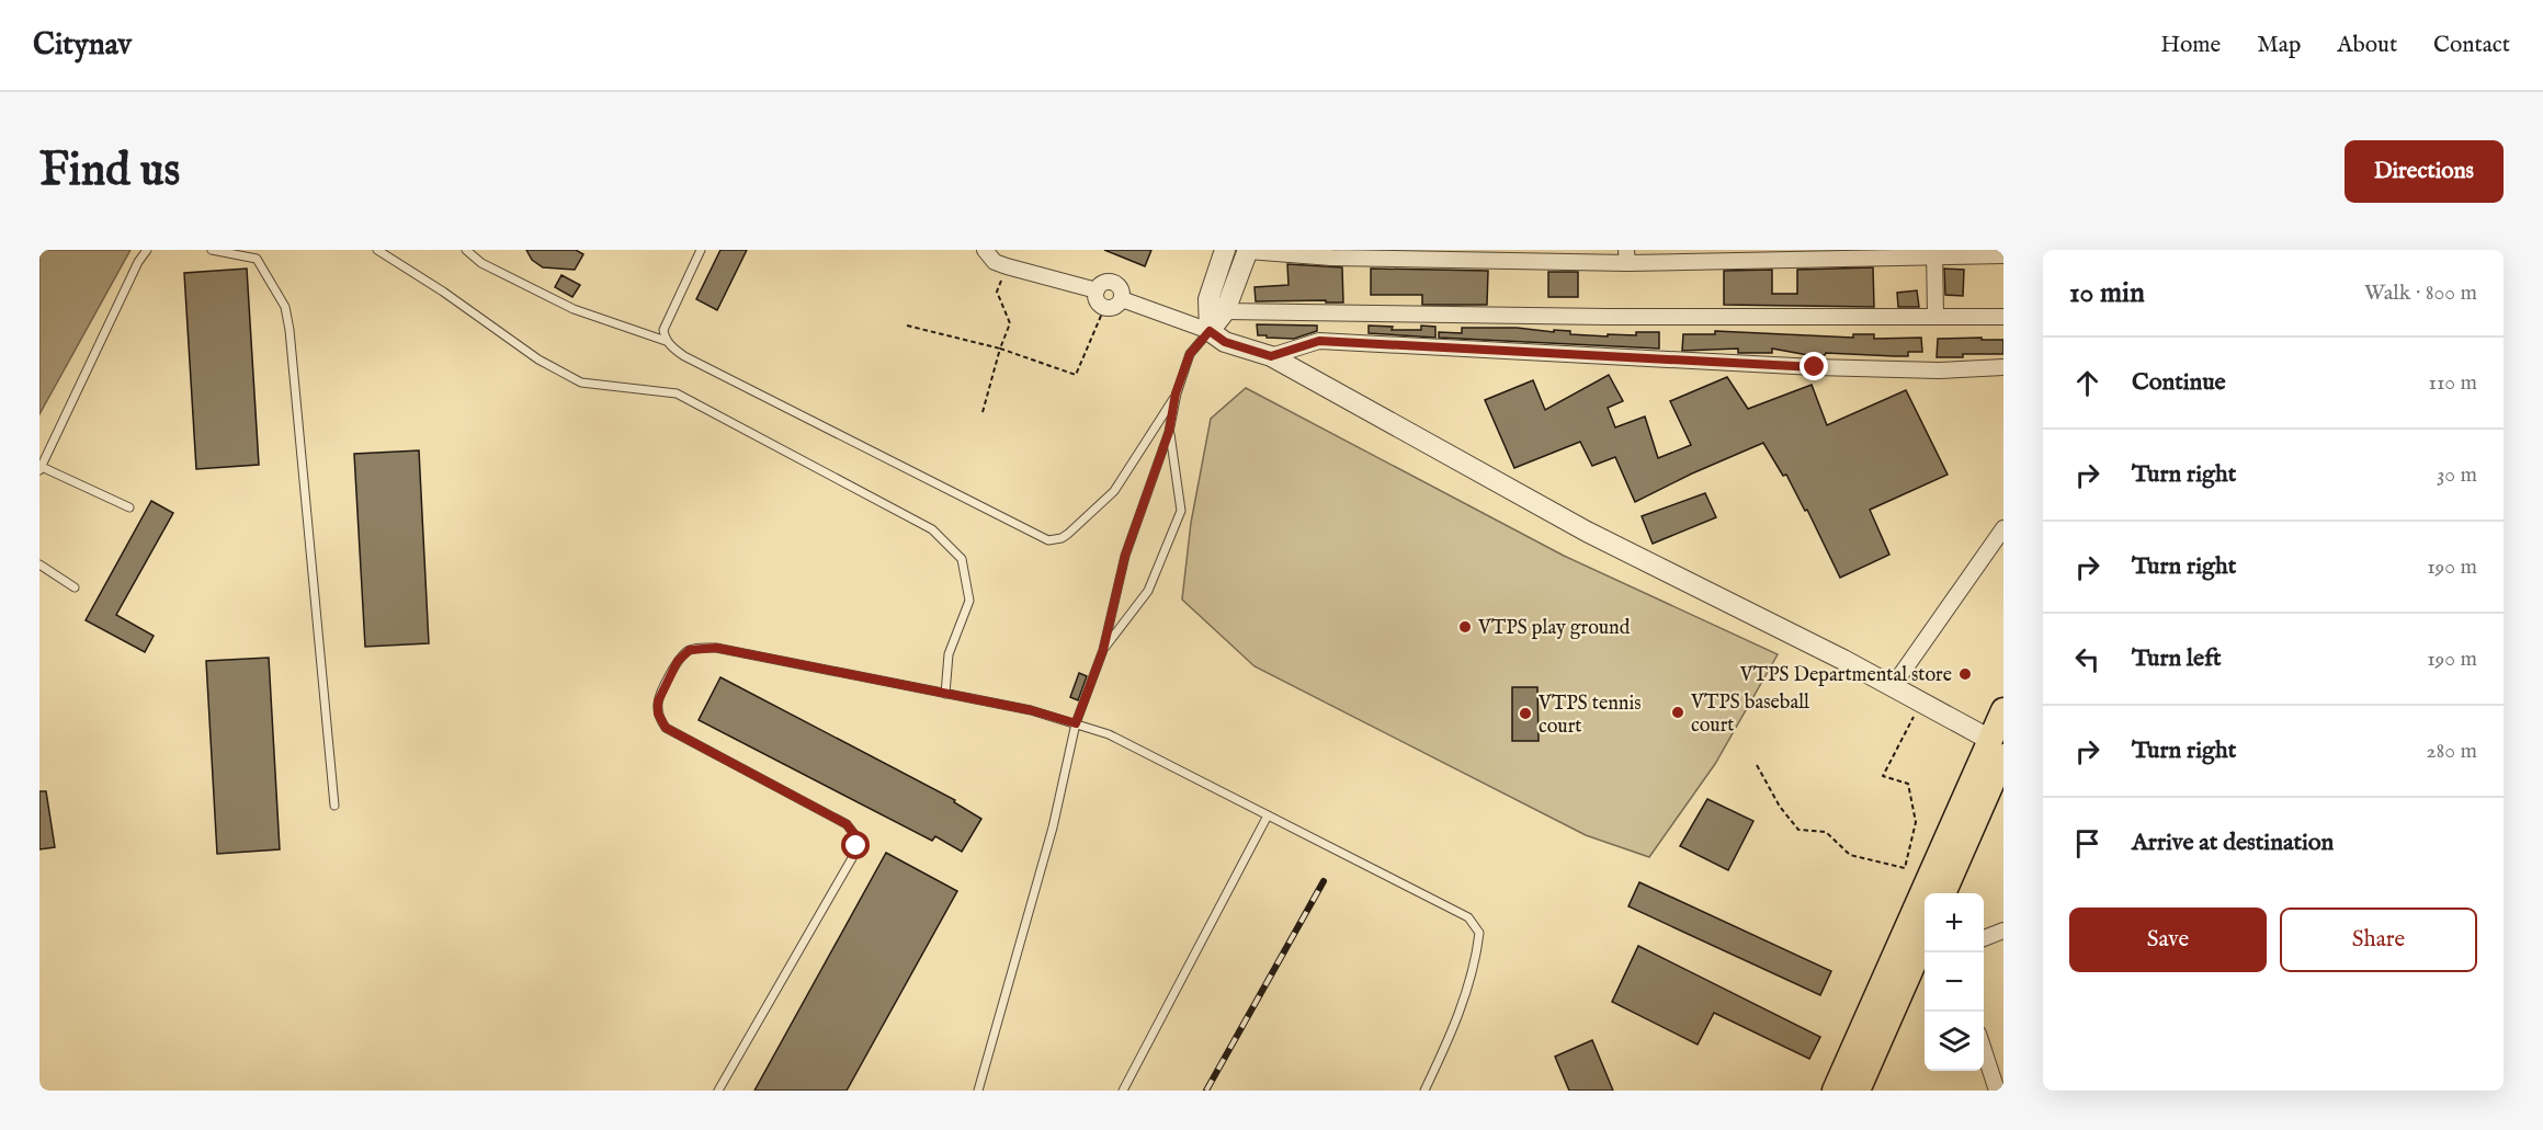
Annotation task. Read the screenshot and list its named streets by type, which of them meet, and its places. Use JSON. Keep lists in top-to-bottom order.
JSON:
{
  "places": [
    "VTPS play ground",
    "VTPS Departmental store",
    "VTPS baseball court",
    "VTPS tennis court"
  ],
  "page": {
    "header": "Citynav",
    "nav": [
      "Home",
      "Map",
      "About",
      "Contact"
    ],
    "buttons": [
      "Directions",
      ["Save", "Share"]
    ],
    "title": "Find us",
    "heading": ["10 min", "Walk · 800 m"],
    "list": [
      ["Continue", "110 m"],
      ["Turn right", "30 m"],
      ["Turn right", "190 m"],
      ["Turn left", "190 m"],
      ["Turn right", "280 m"],
      "Arrive at destination"
    ],
    "map_buttons": ["+", "−"]
  }
}
